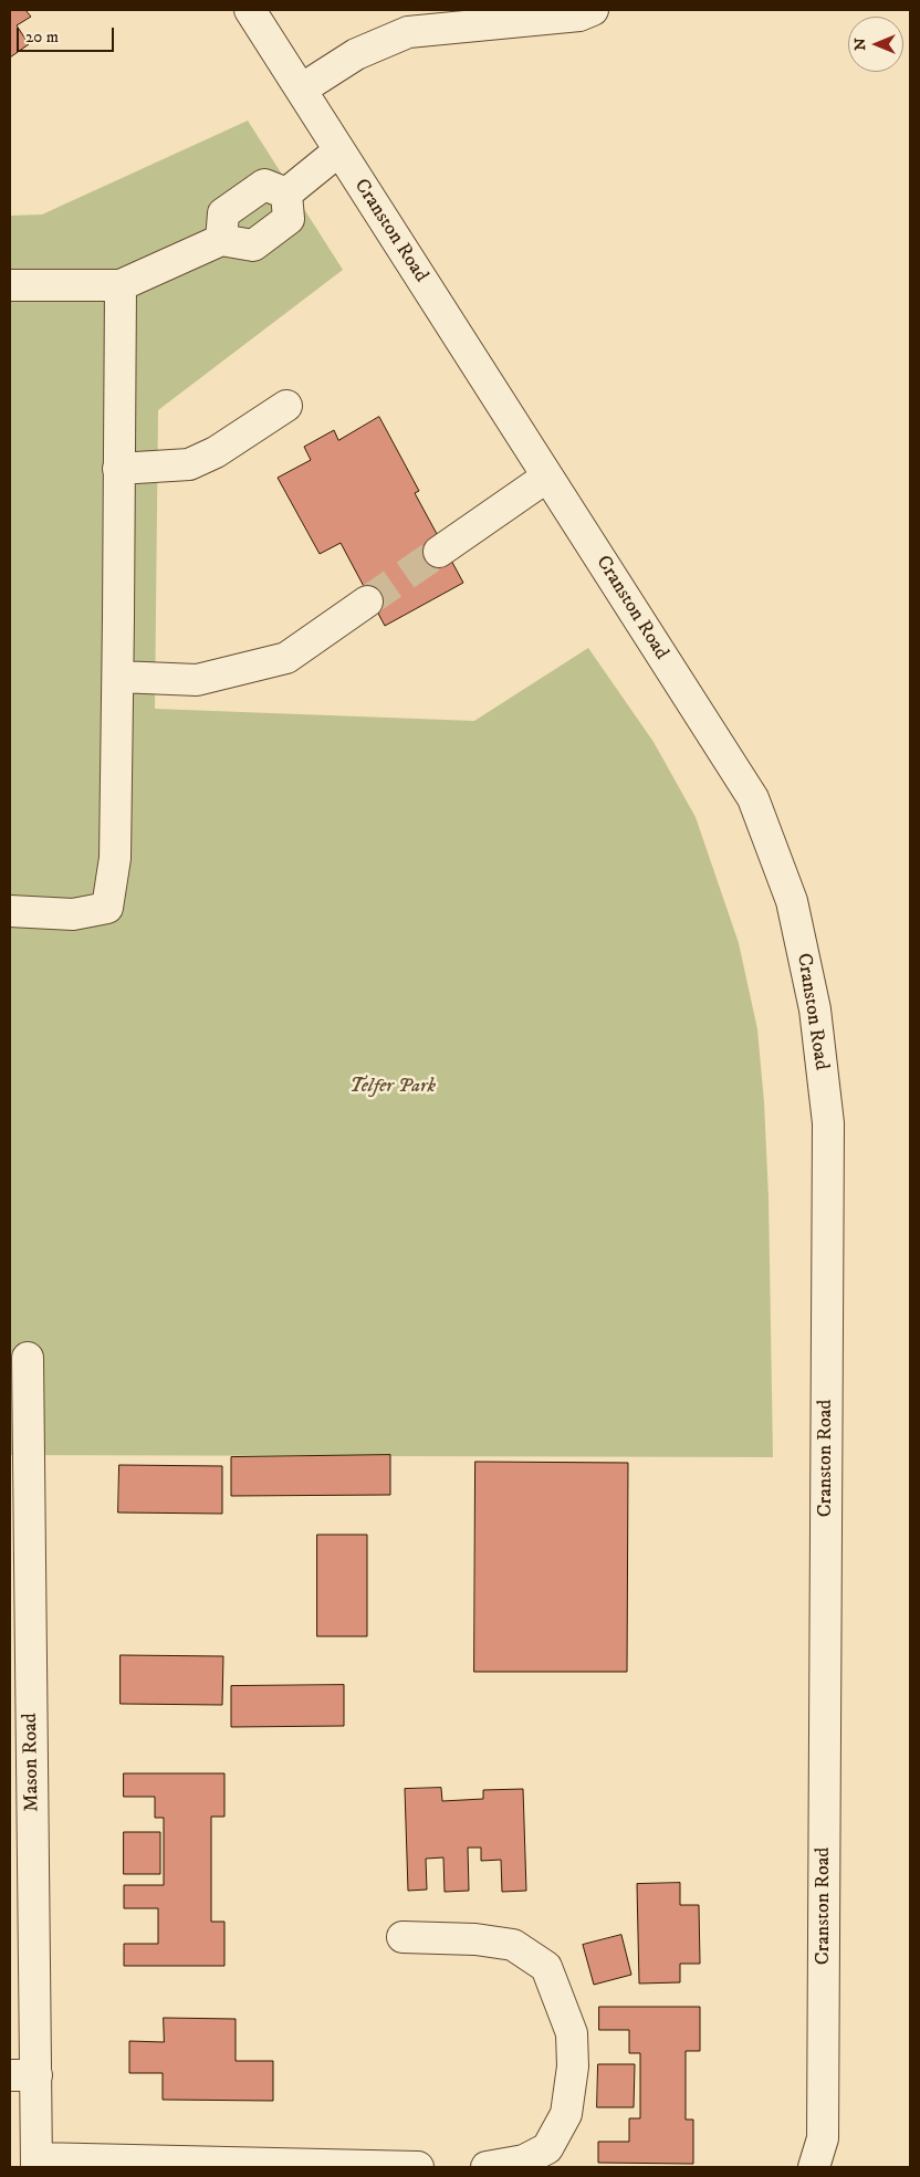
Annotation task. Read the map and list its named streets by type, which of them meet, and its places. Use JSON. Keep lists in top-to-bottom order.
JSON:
{
  "streets": {
    "street": ["Cranston Road", "Mason Road"]
  },
  "parks": ["Telfer Park"],
  "scale_bar": "20 m",
  "north": "left"
}
